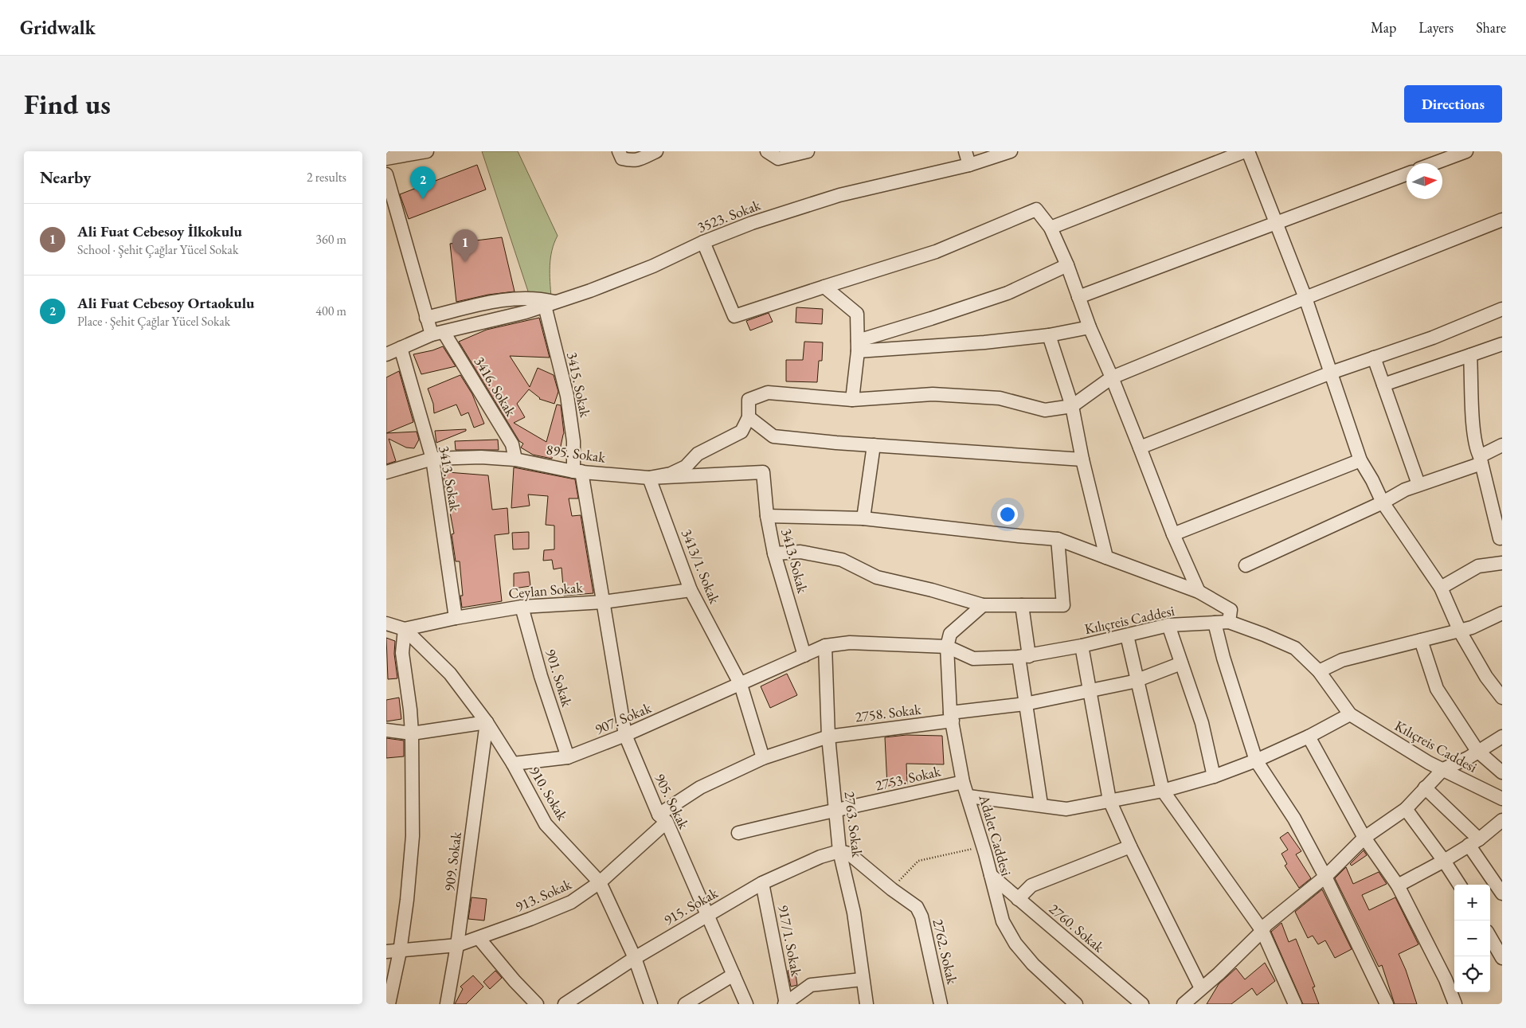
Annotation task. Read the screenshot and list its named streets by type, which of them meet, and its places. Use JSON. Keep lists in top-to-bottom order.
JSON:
{
  "streets": {
    "street": [
      "3523. Sokak",
      "3415. Sokak",
      "3416. Sokak",
      "895. Sokak",
      "3413. Sokak",
      "3413/1. Sokak",
      "Ceylan Sokak",
      "Kılıçreis Caddesi",
      "901. Sokak",
      "2758. Sokak",
      "907. Sokak",
      "2753. Sokak",
      "910. Sokak",
      "905. Sokak",
      "2763. Sokak",
      "Adalet Caddesi",
      "909. Sokak",
      "913. Sokak",
      "915. Sokak",
      "2760. Sokak",
      "917/1. Sokak",
      "2762. Sokak"
    ]
  },
  "crossings": [
    ["3523. Sokak", "3415. Sokak"],
    ["3523. Sokak", "3416. Sokak"],
    ["3523. Sokak", "3413. Sokak"],
    ["3415. Sokak", "895. Sokak"],
    ["3415. Sokak", "Ceylan Sokak"],
    ["3415. Sokak", "905. Sokak"],
    ["3416. Sokak", "895. Sokak"],
    ["895. Sokak", "3413. Sokak"],
    ["895. Sokak", "3413/1. Sokak"],
    ["3413. Sokak", "Ceylan Sokak"],
    ["3413. Sokak", "Kılıçreis Caddesi"],
    ["3413/1. Sokak", "Ceylan Sokak"],
    ["3413/1. Sokak", "Kılıçreis Caddesi"],
    ["3413/1. Sokak", "907. Sokak"],
    ["3413/1. Sokak", "913. Sokak"],
    ["Ceylan Sokak", "901. Sokak"],
    ["Ceylan Sokak", "910. Sokak"],
    ["Ceylan Sokak", "905. Sokak"],
    ["Kılıçreis Caddesi", "907. Sokak"],
    ["Kılıçreis Caddesi", "2763. Sokak"],
    ["Kılıçreis Caddesi", "Adalet Caddesi"],
    ["901. Sokak", "907. Sokak"],
    ["2758. Sokak", "2763. Sokak"],
    ["2758. Sokak", "Adalet Caddesi"],
    ["2758. Sokak", "913. Sokak"],
    ["907. Sokak", "910. Sokak"],
    ["907. Sokak", "905. Sokak"],
    ["2753. Sokak", "2763. Sokak"],
    ["2753. Sokak", "Adalet Caddesi"],
    ["910. Sokak", "909. Sokak"],
    ["910. Sokak", "913. Sokak"],
    ["910. Sokak", "915. Sokak"],
    ["905. Sokak", "913. Sokak"],
    ["905. Sokak", "915. Sokak"],
    ["2763. Sokak", "913. Sokak"],
    ["2763. Sokak", "915. Sokak"],
    ["2763. Sokak", "2762. Sokak"],
    ["Adalet Caddesi", "2760. Sokak"],
    ["909. Sokak", "913. Sokak"],
    ["915. Sokak", "917/1. Sokak"],
    ["915. Sokak", "2762. Sokak"]
  ],
  "north": "right",
  "page": {
    "header": "Gridwalk",
    "nav": ["Map", "Layers", "Share"],
    "buttons": "Directions",
    "title": "Find us",
    "heading": ["Nearby", "2 results"],
    "pins": ["2", "1"],
    "list": [
      {
        "mark": "1",
        "name": "Ali Fuat Cebesoy İlkokulu",
        "note": "School · Şehit Çağlar Yücel Sokak",
        "value": "360 m"
      },
      {
        "mark": "2",
        "name": "Ali Fuat Cebesoy Ortaokulu",
        "note": "Place · Şehit Çağlar Yücel Sokak",
        "value": "400 m"
      }
    ],
    "map_buttons": ["+", "−"]
  }
}
